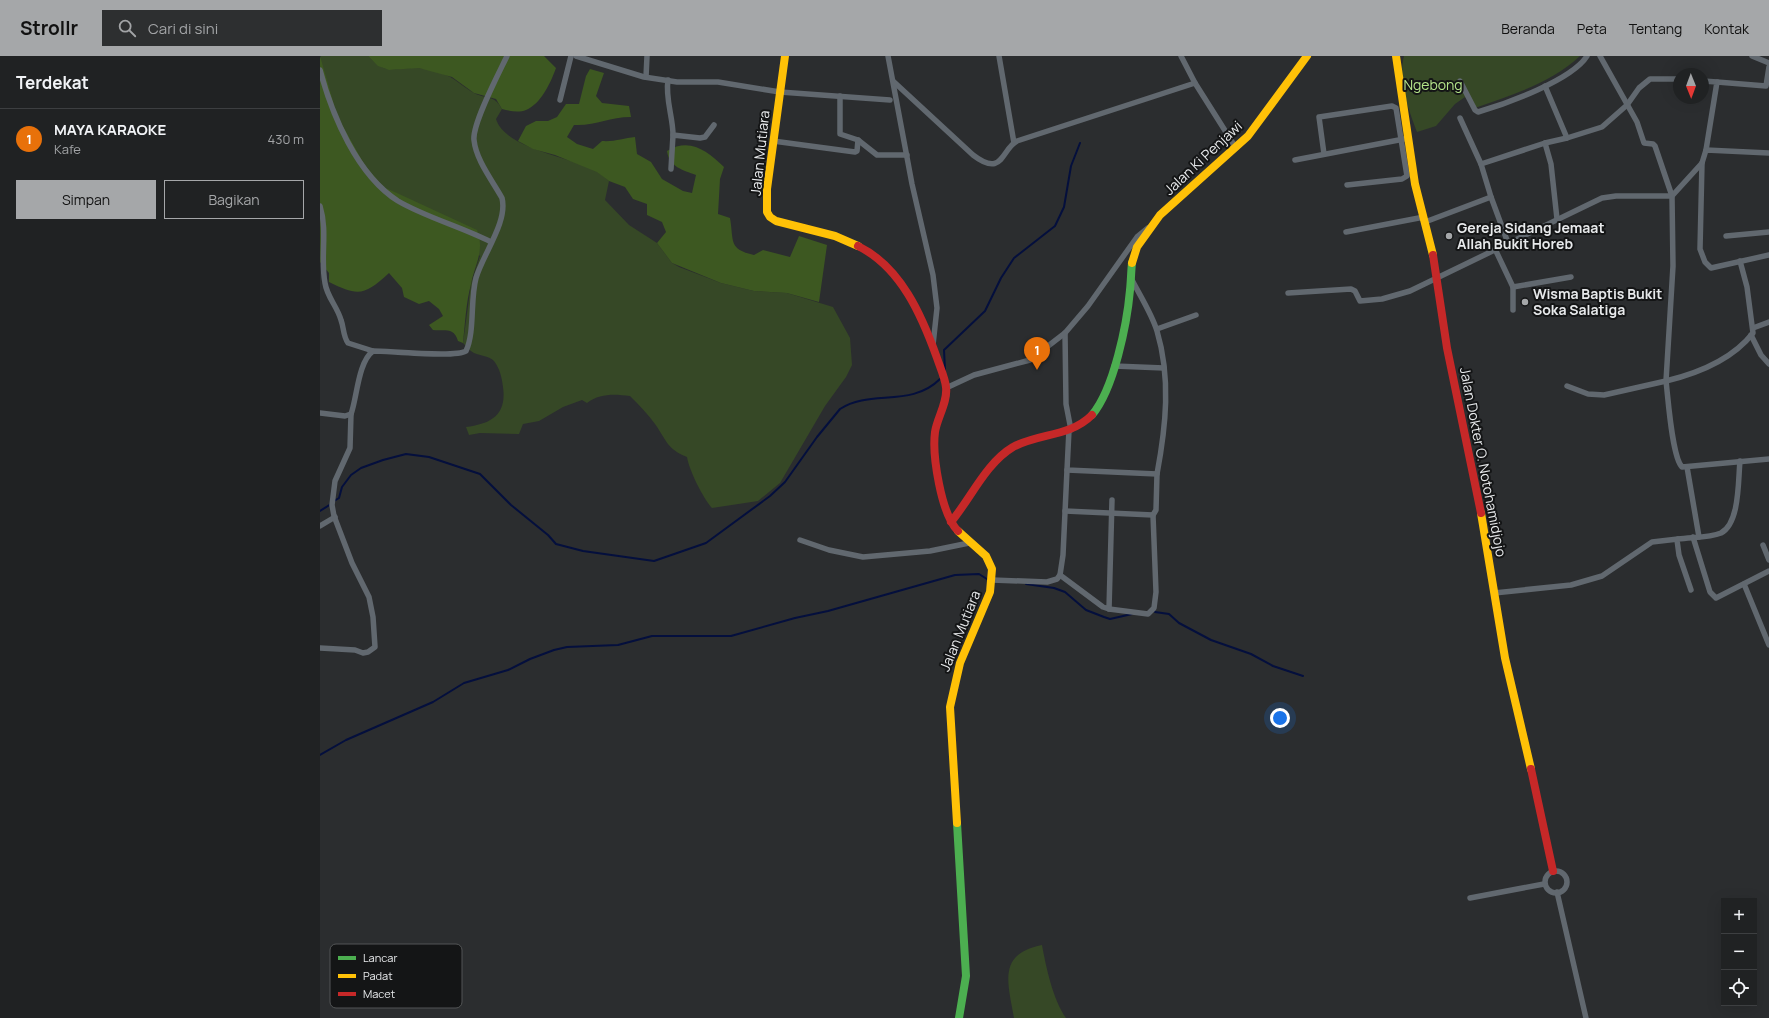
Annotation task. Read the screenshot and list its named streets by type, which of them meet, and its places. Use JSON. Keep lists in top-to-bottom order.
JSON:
{
  "streets": {
    "street": ["Jalan Mutiara", "Jalan Ki Penjawi", "Jalan Dokter O. Notohamidjojo"]
  },
  "crossings": [
    ["Jalan Mutiara", "Jalan Ki Penjawi"]
  ],
  "parks": ["Ngebong"],
  "places": ["Gereja Sidang Jemaat Allah Bukit Horeb", "Wisma Baptis Bukit Soka Salatiga"],
  "legend": ["Lancar", "Padat", "Macet"],
  "north": "bottom",
  "page": {
    "header": "Strollr",
    "search": "Cari di sini",
    "nav": [
      "Beranda",
      "Peta",
      "Tentang",
      "Kontak"
    ],
    "heading": "Terdekat",
    "list": [
      {
        "mark": "1",
        "name": "MAYA KARAOKE",
        "note": "Kafe",
        "value": "430 m"
      }
    ],
    "buttons": ["Simpan", "Bagikan"],
    "pins": "1",
    "map_buttons": ["+", "−"]
  }
}
